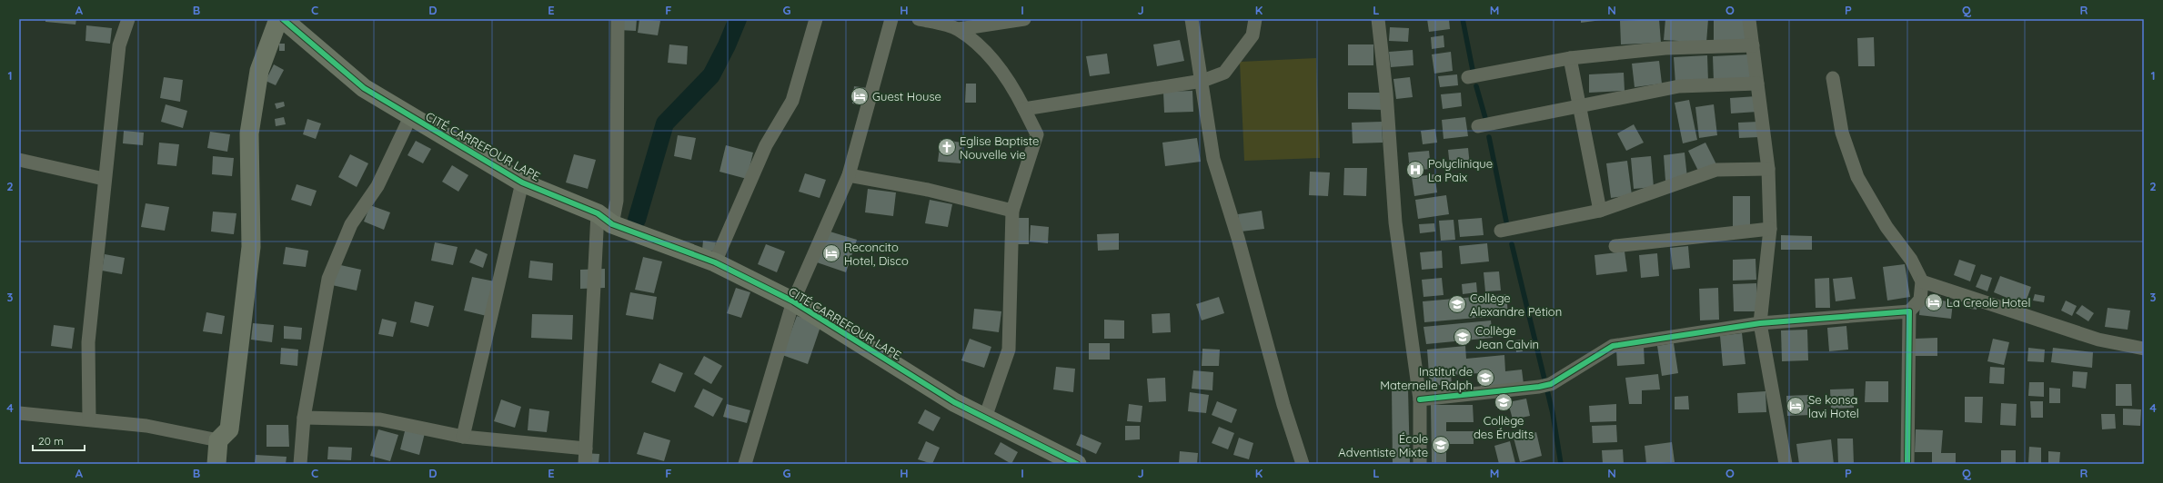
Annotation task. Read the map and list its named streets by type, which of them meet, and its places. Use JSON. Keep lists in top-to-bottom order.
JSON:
{
  "streets": {
    "street": ["CITÉ CARREFOUR LAPE"]
  },
  "places": {
    "hotel": [
      "Guest House",
      "Reconcito Hotel, Disco",
      "La Creole Hotel",
      "Se konsa lavi Hotel"
    ],
    "church": ["Eglise Baptiste Nouvelle vie"],
    "hospital": ["Polyclinique La Paix"],
    "school or university": [
      "Collège Alexandre Pétion",
      "Collège Jean Calvin",
      "Institut de Maternelle Ralph",
      "Collège des Érudits",
      "École Adventiste Mixte"
    ]
  },
  "scale_bar": "20 m",
  "grid": {
    "columns": [
      "A",
      "B",
      "C",
      "D",
      "E",
      "F",
      "G",
      "H",
      "I",
      "J",
      "K",
      "L",
      "M",
      "N",
      "O",
      "P",
      "Q",
      "R"
    ],
    "rows": [
      "1",
      "2",
      "3",
      "4"
    ]
  }
}
